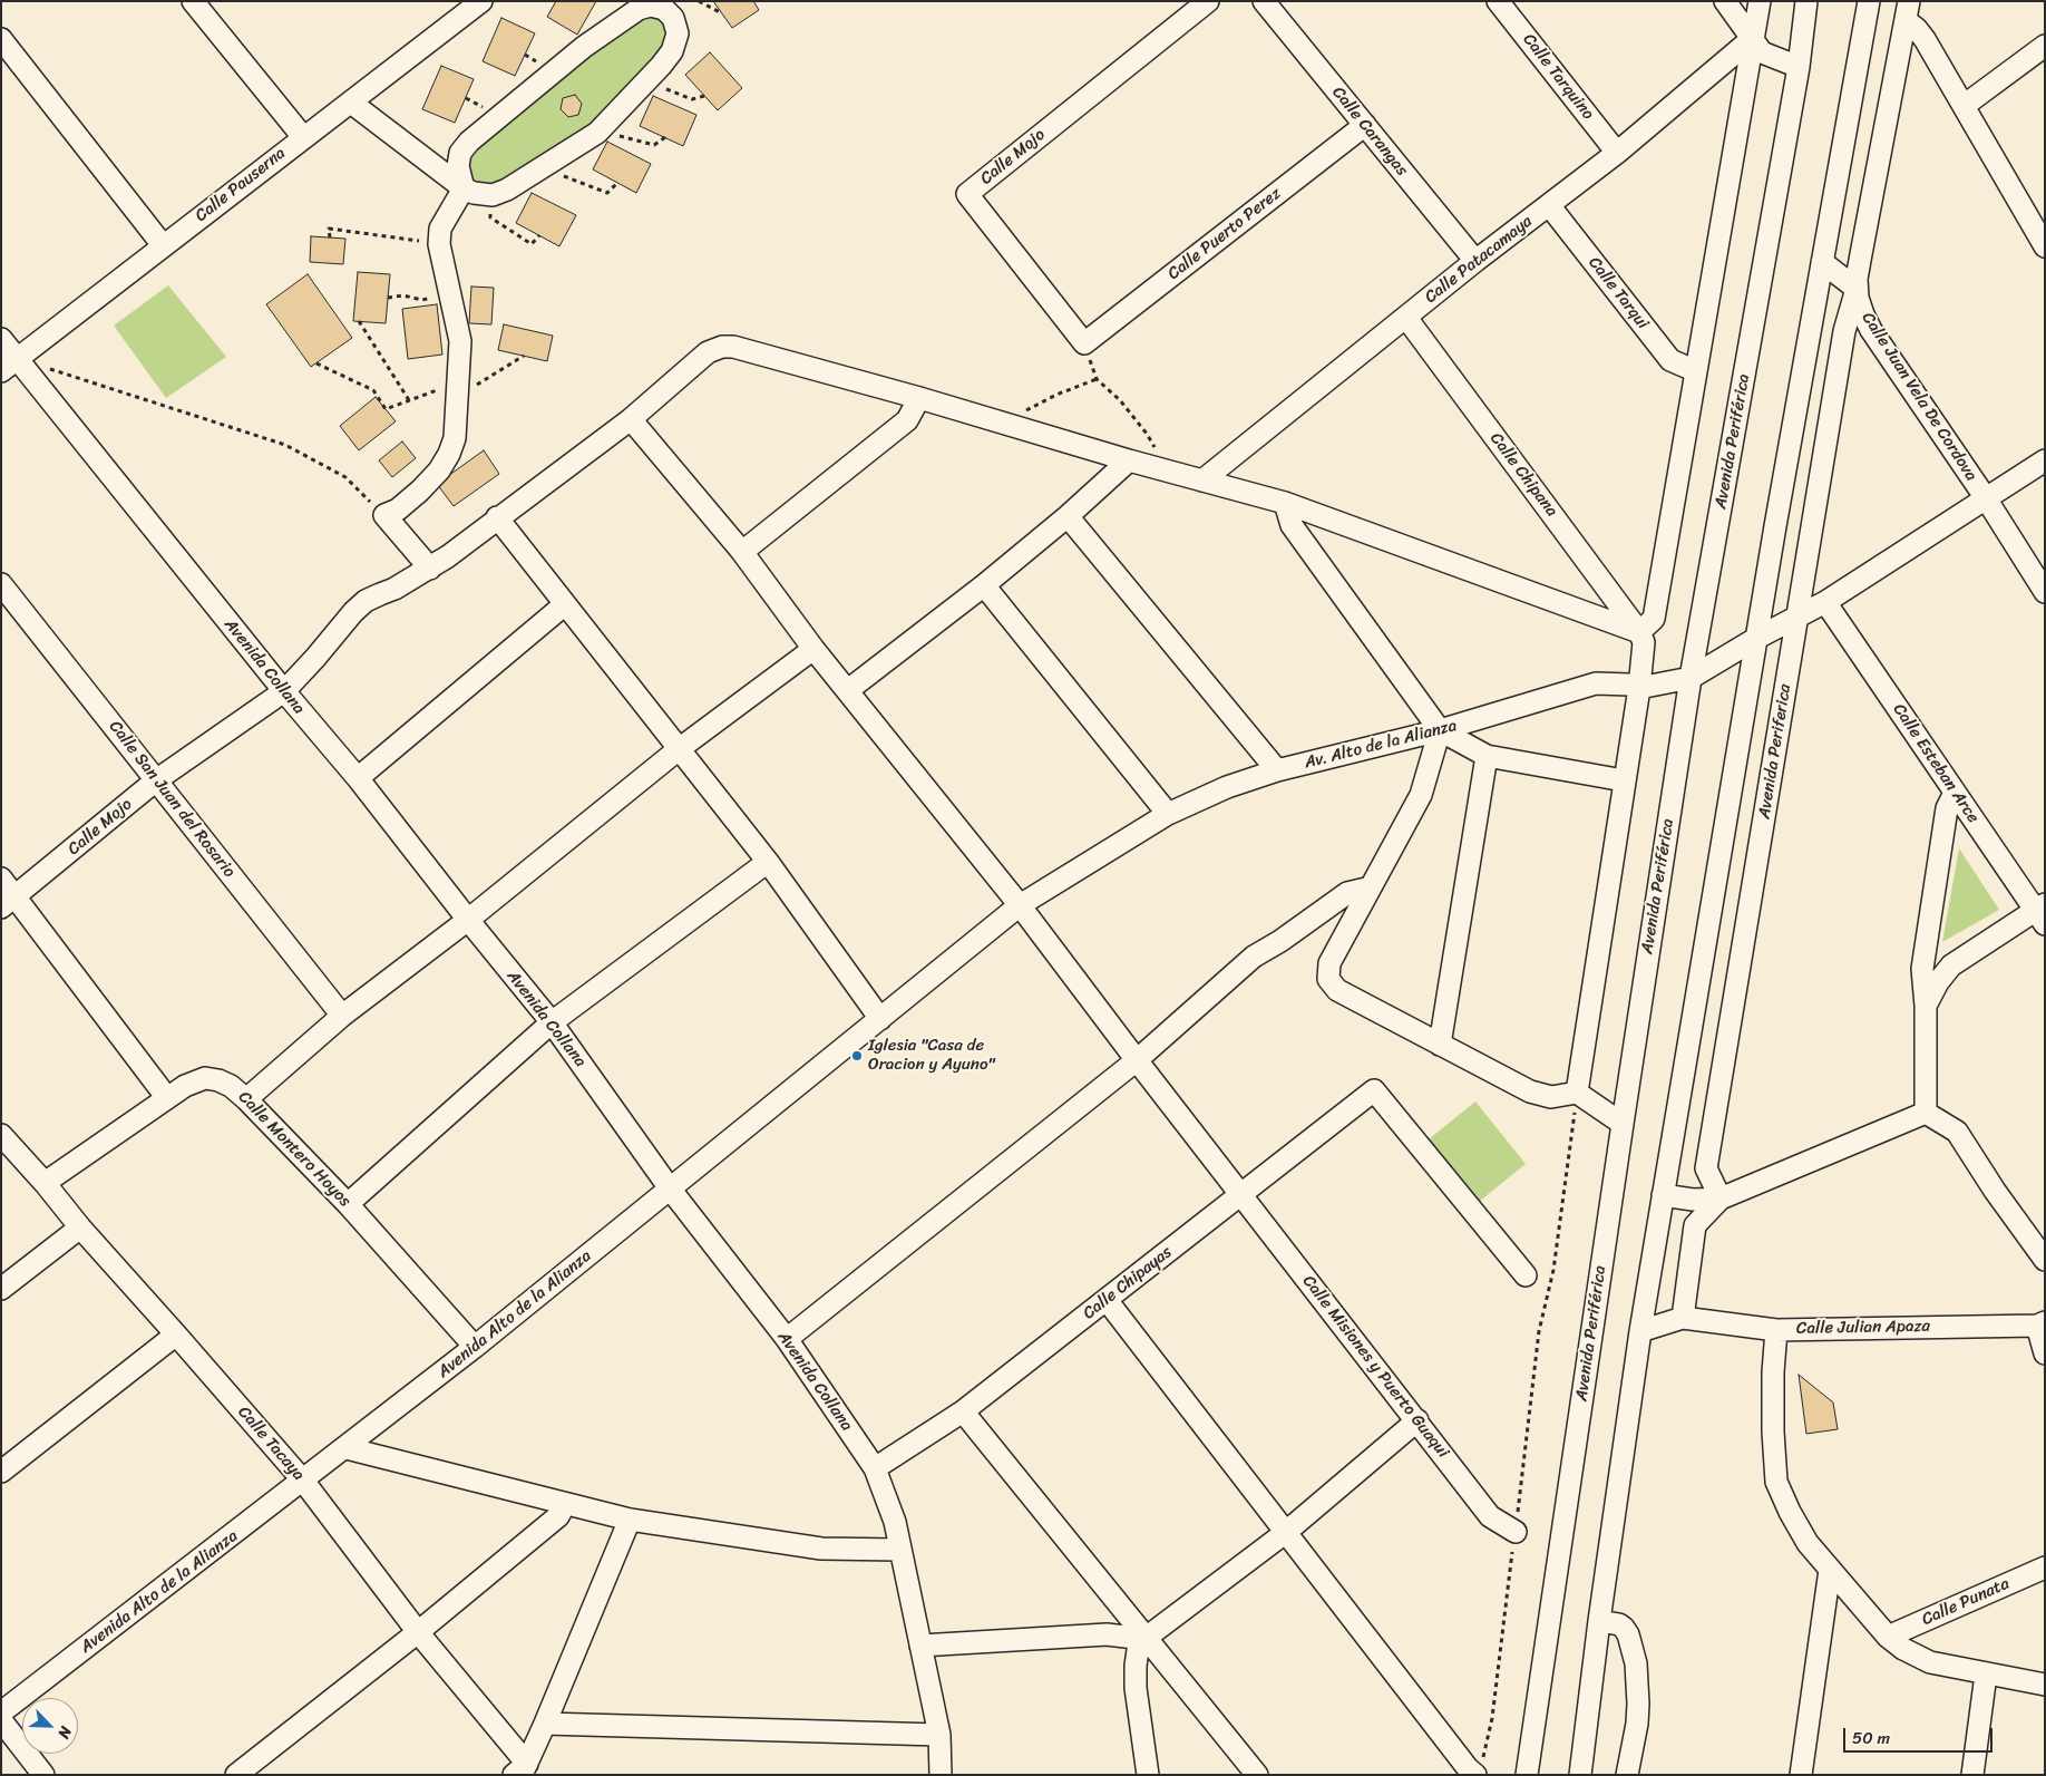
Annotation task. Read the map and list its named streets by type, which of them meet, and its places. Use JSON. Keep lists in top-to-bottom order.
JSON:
{
  "streets": {
    "street": [
      "Calle Tarquino",
      "Calle Carangas",
      "Calle Mojo",
      "Calle Pauserna",
      "Calle Puerto Perez",
      "Calle Patacamaya",
      "Calle Tarqui",
      "Calle Juan Vela De Cordova",
      "Avenida Periférica",
      "Calle Chipana",
      "Avenida Collana",
      "Av. Alto de la Alianza",
      "Avenida Periferica",
      "Calle Esteban Arce",
      "Calle San Juan del Rosario",
      "Calle Montero Hoyos",
      "Calle Chipayas",
      "Avenida Alto de la Alianza",
      "Calle Julian Apaza",
      "Calle Misiones y Puerto Guaqui",
      "Calle Tacaya",
      "Calle Punata"
    ]
  },
  "crossings": [
    ["Calle Tarquino", "Calle Patacamaya"],
    ["Calle Carangas", "Calle Puerto Perez"],
    ["Calle Carangas", "Calle Patacamaya"],
    ["Calle Mojo", "Calle Puerto Perez"],
    ["Calle Mojo", "Calle Patacamaya"],
    ["Calle Mojo", "Calle Chipana"],
    ["Calle Mojo", "Avenida Collana"],
    ["Calle Mojo", "Calle San Juan del Rosario"],
    ["Calle Mojo", "Calle Misiones y Puerto Guaqui"],
    ["Calle Pauserna", "Avenida Collana"],
    ["Calle Patacamaya", "Calle Tarqui"],
    ["Calle Patacamaya", "Calle Chipana"],
    ["Calle Juan Vela De Cordova", "Av. Alto de la Alianza"],
    ["Calle Juan Vela De Cordova", "Avenida Periferica"],
    ["Avenida Periférica", "Av. Alto de la Alianza"],
    ["Avenida Collana", "Calle Chipayas"],
    ["Avenida Collana", "Avenida Alto de la Alianza"],
    ["Av. Alto de la Alianza", "Avenida Periferica"],
    ["Av. Alto de la Alianza", "Calle Esteban Arce"],
    ["Av. Alto de la Alianza", "Avenida Alto de la Alianza"],
    ["Av. Alto de la Alianza", "Calle Misiones y Puerto Guaqui"],
    ["Calle Montero Hoyos", "Avenida Alto de la Alianza"],
    ["Calle Montero Hoyos", "Calle Tacaya"],
    ["Calle Chipayas", "Calle Misiones y Puerto Guaqui"],
    ["Avenida Alto de la Alianza", "Calle Misiones y Puerto Guaqui"],
    ["Avenida Alto de la Alianza", "Calle Tacaya"]
  ],
  "places": ["Iglesia \"Casa de Oracion y Ayuno\""],
  "scale_bar": "50 m",
  "north": "bottom right"
}
